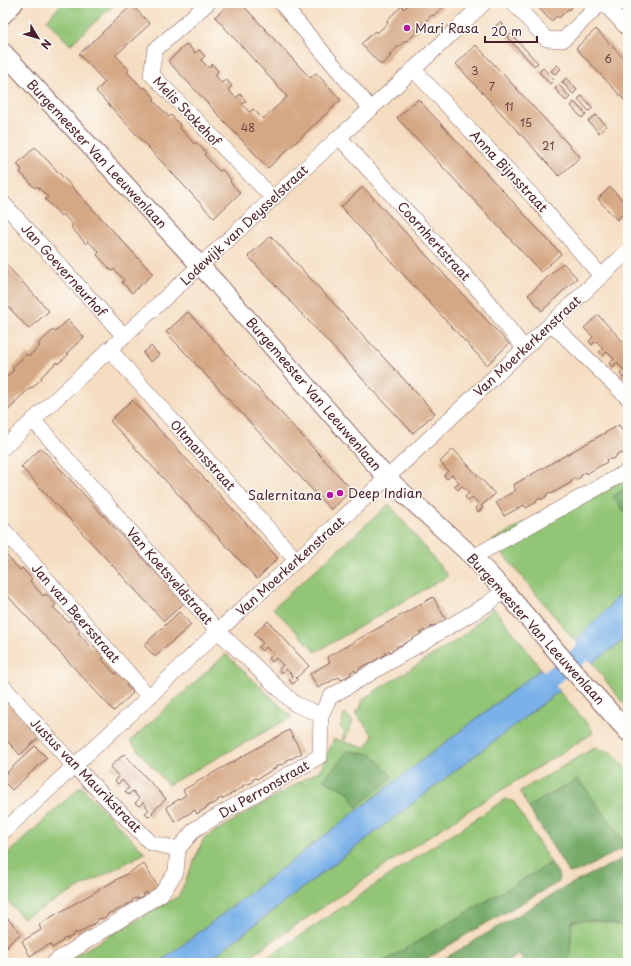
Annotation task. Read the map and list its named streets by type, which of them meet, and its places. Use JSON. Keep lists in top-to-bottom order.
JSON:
{
  "streets": {
    "street": [
      "Melis Stokehof",
      "Burgemeester Van Leeuwenlaan",
      "Anna Bijnsstraat",
      "Lodewijk van Deysselstraat",
      "Coornhertstraat",
      "Jan Goeverneurhof",
      "Van Moerkerkenstraat",
      "Oltmansstraat",
      "Van Koetsveldstraat",
      "Jan van Beersstraat",
      "Justus van Maurikstraat",
      "Du Perronstraat"
    ]
  },
  "crossings": [
    ["Melis Stokehof", "Lodewijk van Deysselstraat"],
    ["Burgemeester Van Leeuwenlaan", "Lodewijk van Deysselstraat"],
    ["Burgemeester Van Leeuwenlaan", "Van Moerkerkenstraat"],
    ["Burgemeester Van Leeuwenlaan", "Du Perronstraat"],
    ["Anna Bijnsstraat", "Lodewijk van Deysselstraat"],
    ["Anna Bijnsstraat", "Van Moerkerkenstraat"],
    ["Lodewijk van Deysselstraat", "Coornhertstraat"],
    ["Lodewijk van Deysselstraat", "Jan Goeverneurhof"],
    ["Lodewijk van Deysselstraat", "Oltmansstraat"],
    ["Lodewijk van Deysselstraat", "Van Koetsveldstraat"],
    ["Coornhertstraat", "Van Moerkerkenstraat"],
    ["Van Moerkerkenstraat", "Oltmansstraat"],
    ["Van Moerkerkenstraat", "Van Koetsveldstraat"],
    ["Van Moerkerkenstraat", "Jan van Beersstraat"],
    ["Van Moerkerkenstraat", "Justus van Maurikstraat"],
    ["Van Koetsveldstraat", "Du Perronstraat"],
    ["Justus van Maurikstraat", "Du Perronstraat"]
  ],
  "places": ["Mari Rasa", "Deep Indian", "Salernitana"],
  "house_numbers": [
    "6",
    "3",
    "7",
    "11",
    "15",
    "48",
    "21"
  ],
  "scale_bar": "20 m",
  "north": "bottom right"
}
